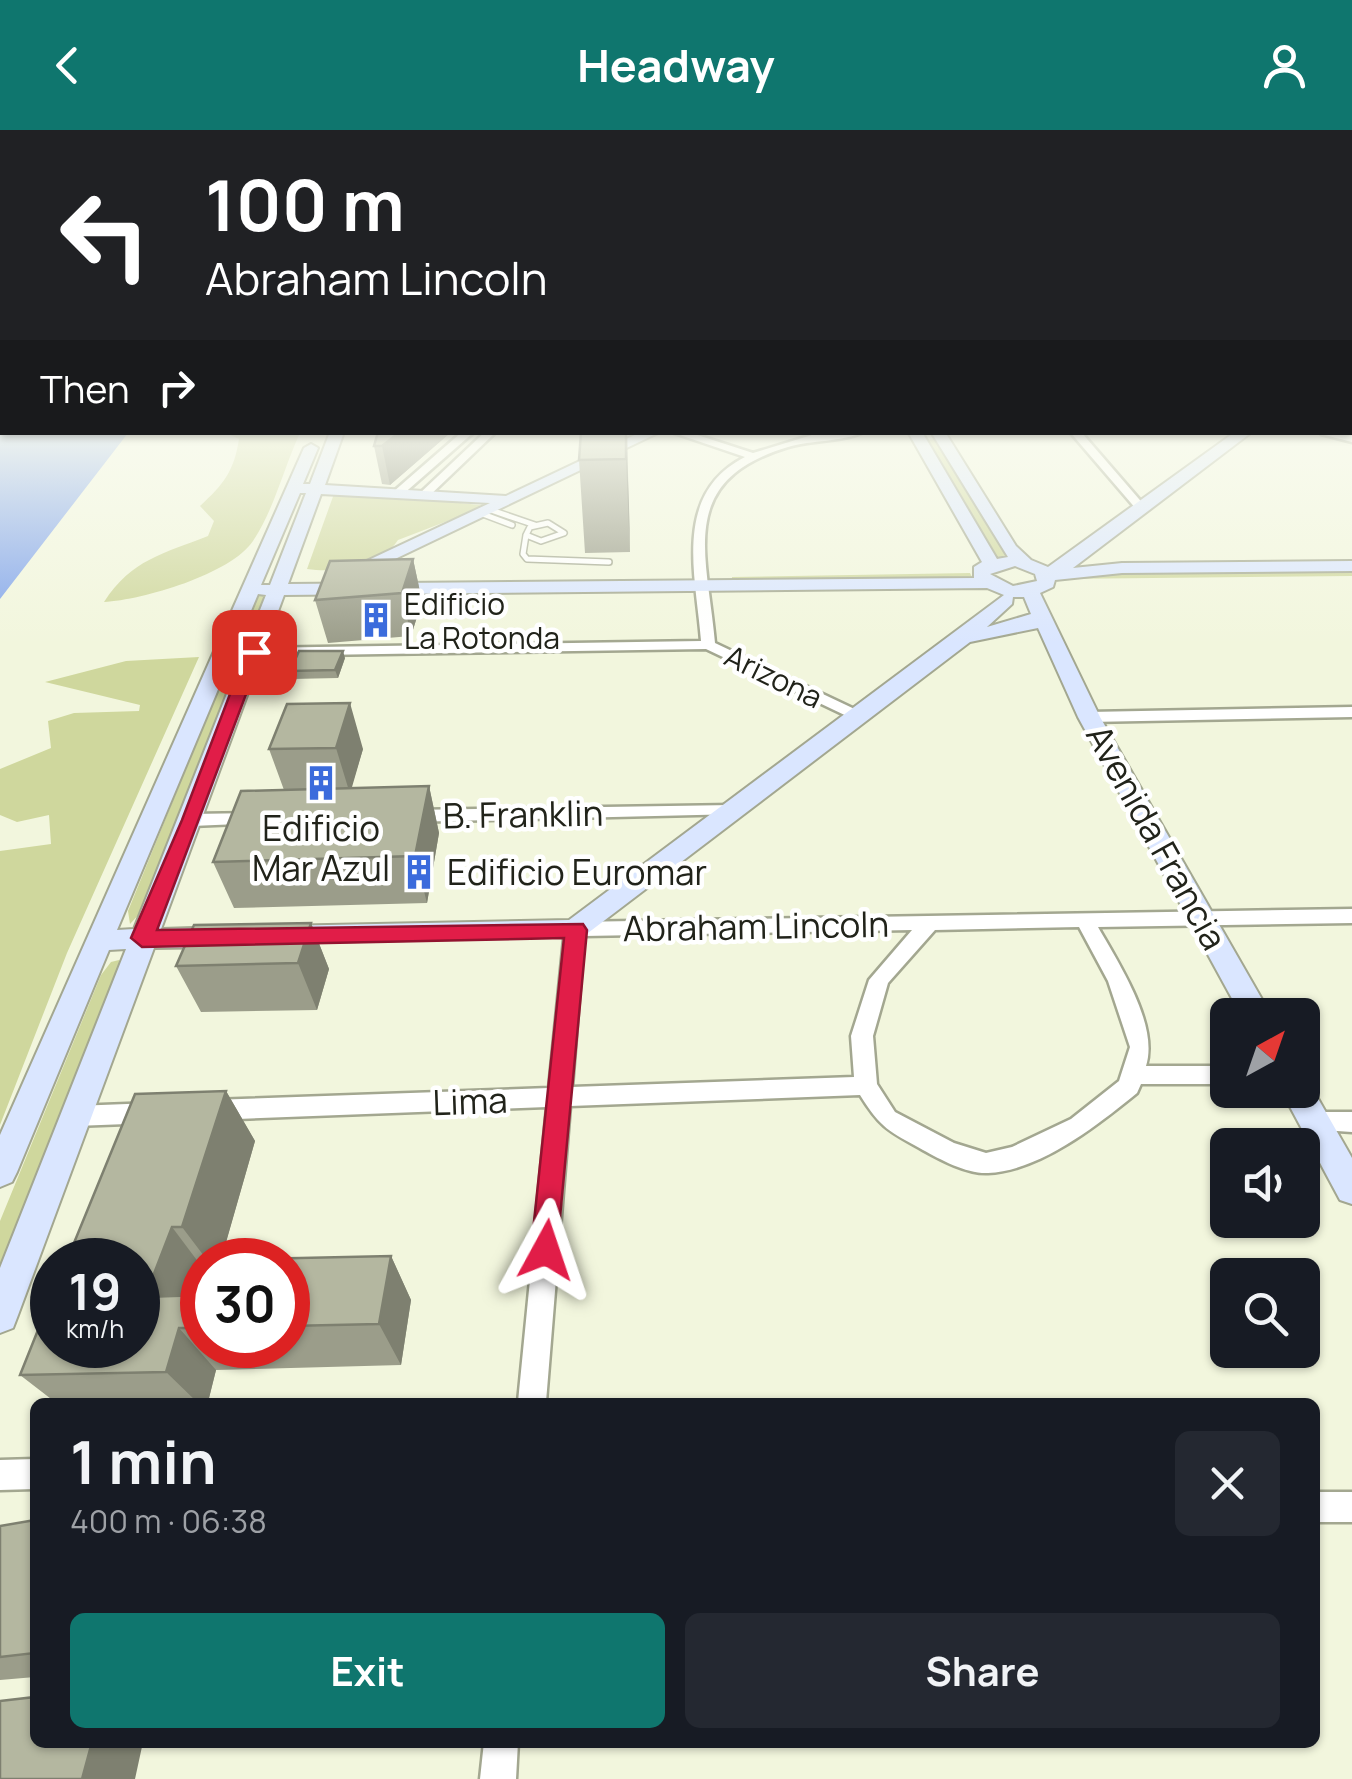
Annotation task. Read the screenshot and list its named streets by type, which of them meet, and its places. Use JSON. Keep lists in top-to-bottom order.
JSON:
{
  "streets": {
    "street": [
      "Arizona",
      "B. Franklin",
      "Avenida Francia",
      "Abraham Lincoln",
      "Lima"
    ]
  },
  "crossings": [
    ["Avenida Francia", "Abraham Lincoln"],
    ["Abraham Lincoln", "Lima"]
  ],
  "places": {
    "building": ["Edificio La Rotonda", "Edificio Mar Azul", "Edificio Euromar"]
  },
  "north": "top right",
  "page": {
    "header": "Headway",
    "turn": ["100 m", "Abraham Lincoln"],
    "then": "Then",
    "speed": "19 km/h",
    "limit": "30",
    "heading": ["1 min", "400 m · 06:38"],
    "buttons": ["Exit", "Share"]
  }
}
